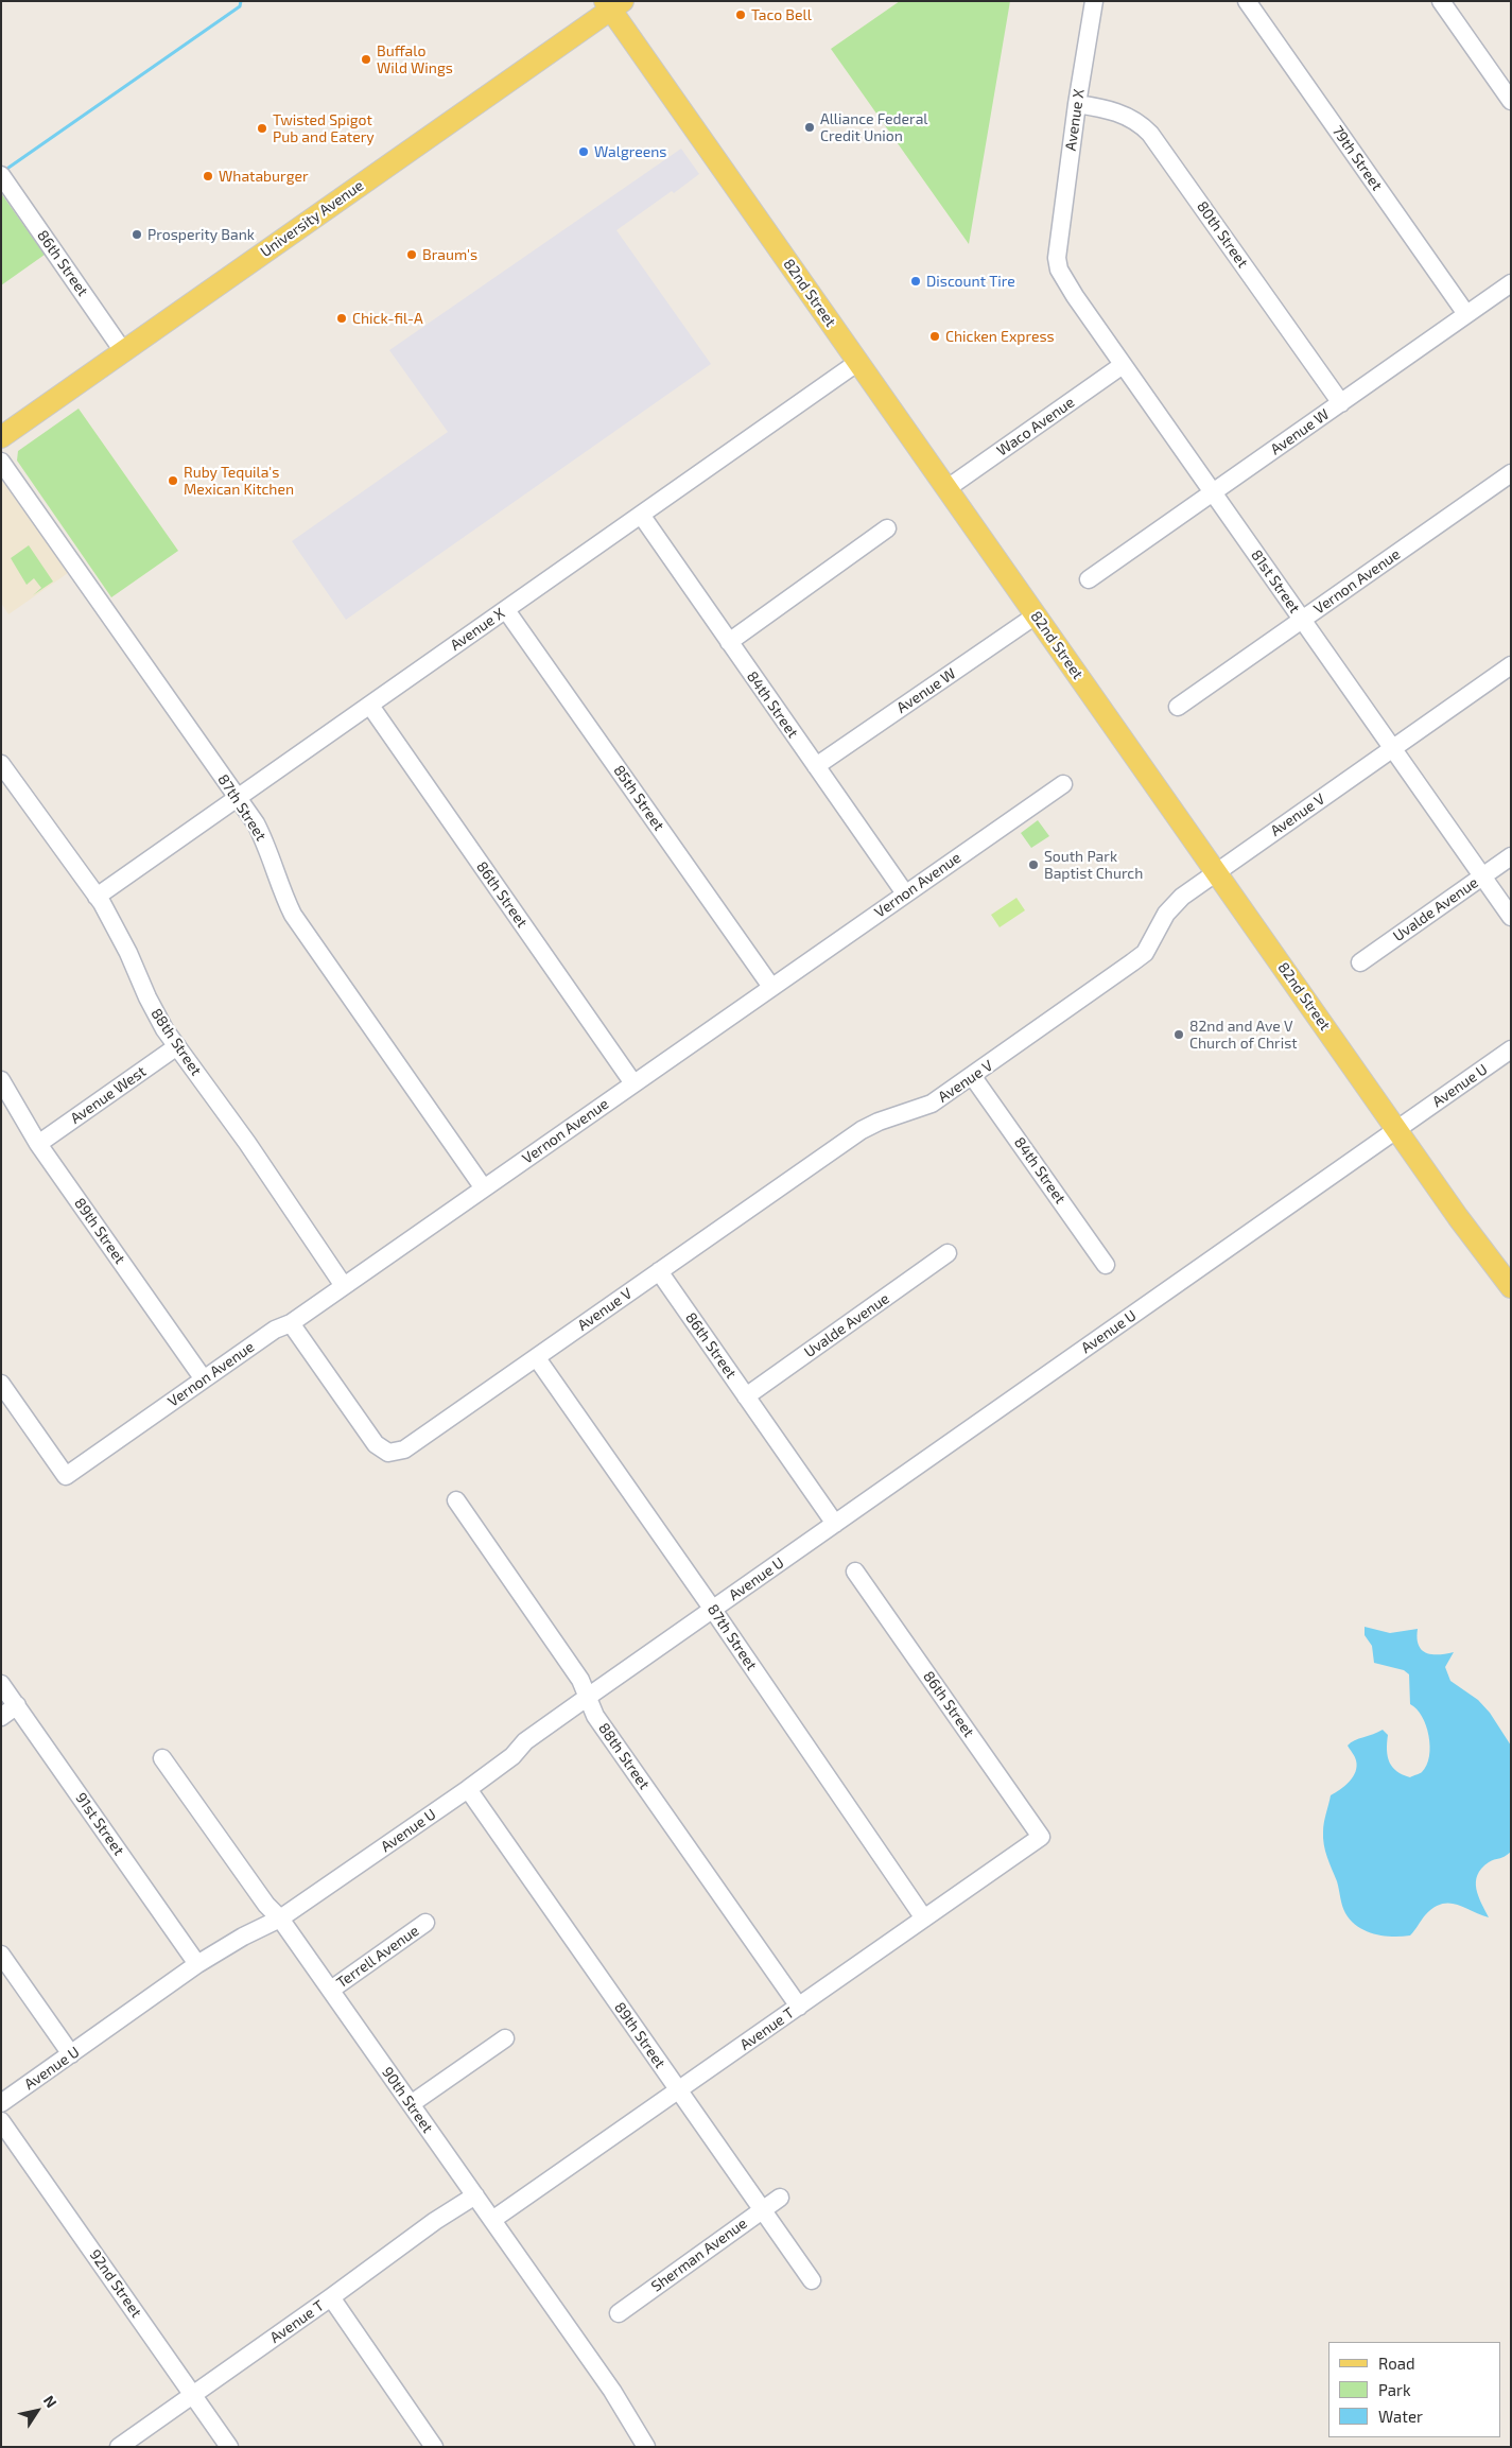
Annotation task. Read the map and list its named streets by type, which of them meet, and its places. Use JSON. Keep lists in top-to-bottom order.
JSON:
{
  "streets": {
    "main road": ["University Avenue", "82nd Street"],
    "street": [
      "Avenue X",
      "79th Street",
      "80th Street",
      "86th Street",
      "Waco Avenue",
      "Avenue W",
      "81st Street",
      "Vernon Avenue",
      "84th Street",
      "85th Street",
      "87th Street",
      "Avenue V",
      "Uvalde Avenue",
      "88th Street",
      "Avenue U",
      "Avenue West",
      "89th Street",
      "91st Street",
      "Terrell Avenue",
      "Avenue T",
      "90th Street",
      "Sherman Avenue",
      "92nd Street"
    ]
  },
  "crossings": [
    ["Avenue X", "80th Street"],
    ["Avenue X", "86th Street"],
    ["Avenue X", "82nd Street"],
    ["Avenue X", "81st Street"],
    ["Avenue X", "84th Street"],
    ["Avenue X", "85th Street"],
    ["Avenue X", "87th Street"],
    ["Avenue X", "88th Street"],
    ["79th Street", "Avenue W"],
    ["University Avenue", "86th Street"],
    ["University Avenue", "82nd Street"],
    ["80th Street", "Avenue W"],
    ["86th Street", "Vernon Avenue"],
    ["86th Street", "Avenue V"],
    ["86th Street", "Uvalde Avenue"],
    ["86th Street", "Avenue U"],
    ["86th Street", "Avenue T"],
    ["82nd Street", "Waco Avenue"],
    ["82nd Street", "Avenue W"],
    ["82nd Street", "Avenue V"],
    ["82nd Street", "Avenue U"],
    ["Waco Avenue", "81st Street"],
    ["Avenue W", "81st Street"],
    ["Avenue W", "84th Street"],
    ["81st Street", "Vernon Avenue"],
    ["81st Street", "Avenue V"],
    ["81st Street", "Uvalde Avenue"],
    ["Vernon Avenue", "84th Street"],
    ["Vernon Avenue", "85th Street"],
    ["Vernon Avenue", "87th Street"],
    ["Vernon Avenue", "Avenue V"],
    ["Vernon Avenue", "88th Street"],
    ["Vernon Avenue", "89th Street"],
    ["84th Street", "Avenue V"],
    ["87th Street", "Avenue V"],
    ["87th Street", "Avenue U"],
    ["87th Street", "Avenue T"],
    ["88th Street", "Avenue U"],
    ["88th Street", "Avenue West"],
    ["88th Street", "Avenue T"],
    ["Avenue U", "89th Street"],
    ["Avenue U", "91st Street"],
    ["Avenue U", "90th Street"],
    ["Avenue West", "89th Street"],
    ["89th Street", "Avenue T"],
    ["89th Street", "Sherman Avenue"],
    ["Terrell Avenue", "90th Street"],
    ["Avenue T", "90th Street"],
    ["Avenue T", "92nd Street"]
  ],
  "places": [
    "Taco Bell",
    "Buffalo Wild Wings",
    "Alliance Federal Credit Union",
    "Twisted Spigot Pub and Eatery",
    "Walgreens",
    "Whataburger",
    "Prosperity Bank",
    "Braum's",
    "Discount Tire",
    "Chick-fil-A",
    "Chicken Express",
    "Ruby Tequila's Mexican Kitchen",
    "South Park Baptist Church",
    "82nd and Ave V Church of Christ"
  ],
  "legend": ["Road", "Park", "Water"],
  "north": "top right"
}
